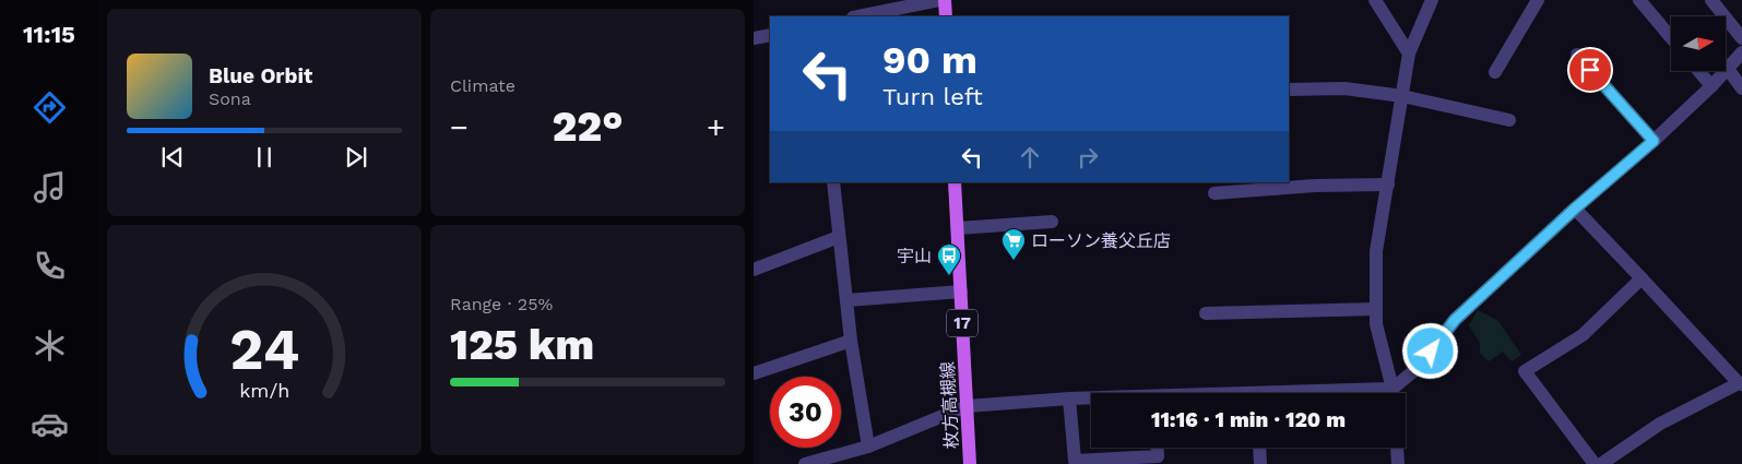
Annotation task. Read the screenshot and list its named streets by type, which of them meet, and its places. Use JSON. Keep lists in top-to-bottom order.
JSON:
{
  "streets": {
    "main road": ["17", "枚方高槻線"]
  },
  "places": {
    "supermarket": ["ローソン養父丘店"],
    "bus stop": ["宇山"]
  },
  "north": "right",
  "page": {
    "tabs": "11:15",
    "tile": [
      "Climate",
      ["Range · 25%", "125 km"]
    ],
    "turn": ["90 m", "Turn left"],
    "song": ["Blue Orbit", "Sona"],
    "heat": ["−", "22°", "+"],
    "limit": "30",
    "trip": "11:16 · 1 min · 120 m",
    "gauge": ["24", "km/h"]
  }
}
